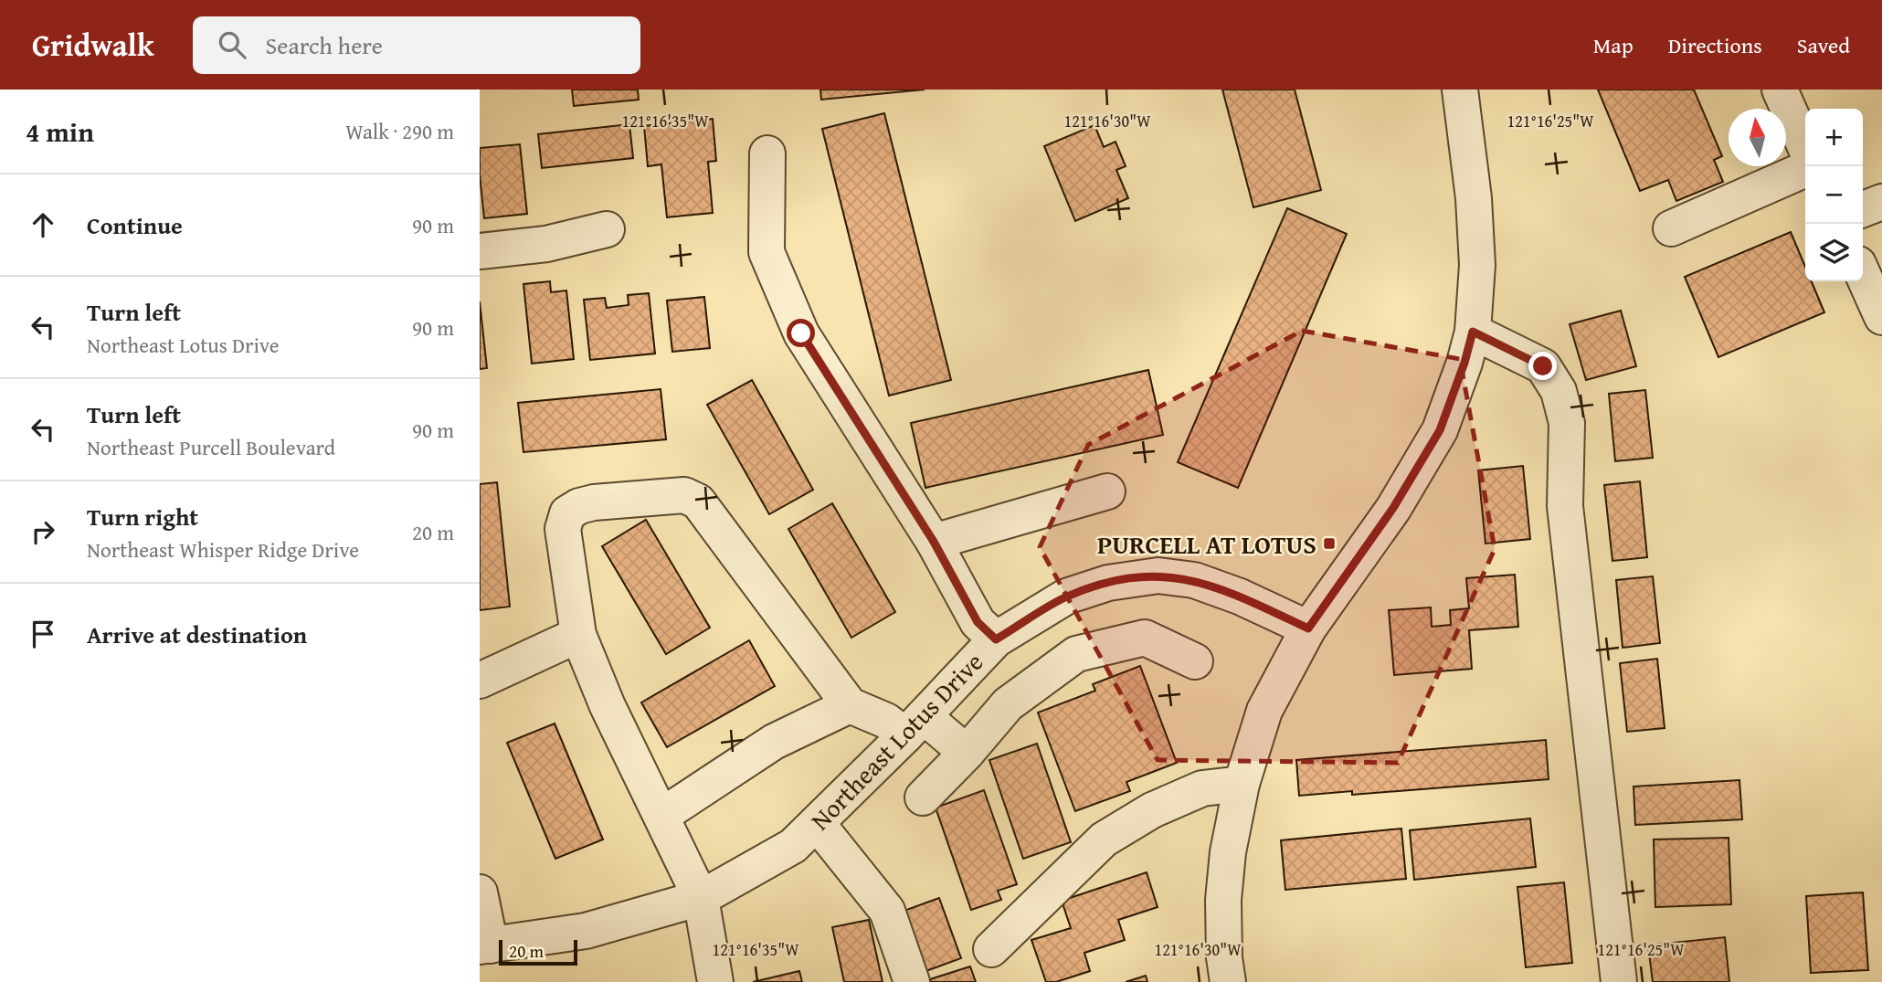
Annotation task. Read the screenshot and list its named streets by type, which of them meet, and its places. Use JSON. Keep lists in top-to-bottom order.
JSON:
{
  "streets": {
    "street": ["Northeast Lotus Drive"]
  },
  "places": {
    "transit": ["PURCELL AT LOTUS"]
  },
  "scale_bar": "20 m",
  "north": "top",
  "page": {
    "header": "Gridwalk",
    "search": "Search here",
    "nav": ["Map", "Directions", "Saved"],
    "heading": ["4 min", "Walk · 290 m"],
    "map_buttons": ["+", "−"],
    "list": [
      ["Continue", "90 m"],
      ["Turn left", "Northeast Lotus Drive", "90 m"],
      ["Turn left", "Northeast Purcell Boulevard", "90 m"],
      ["Turn right", "Northeast Whisper Ridge Drive", "20 m"],
      "Arrive at destination"
    ],
    "scale": "20 m"
  },
  "coordinates": ["121°16'35\"W", "121°16'30\"W", "121°16'25\"W"]
}
